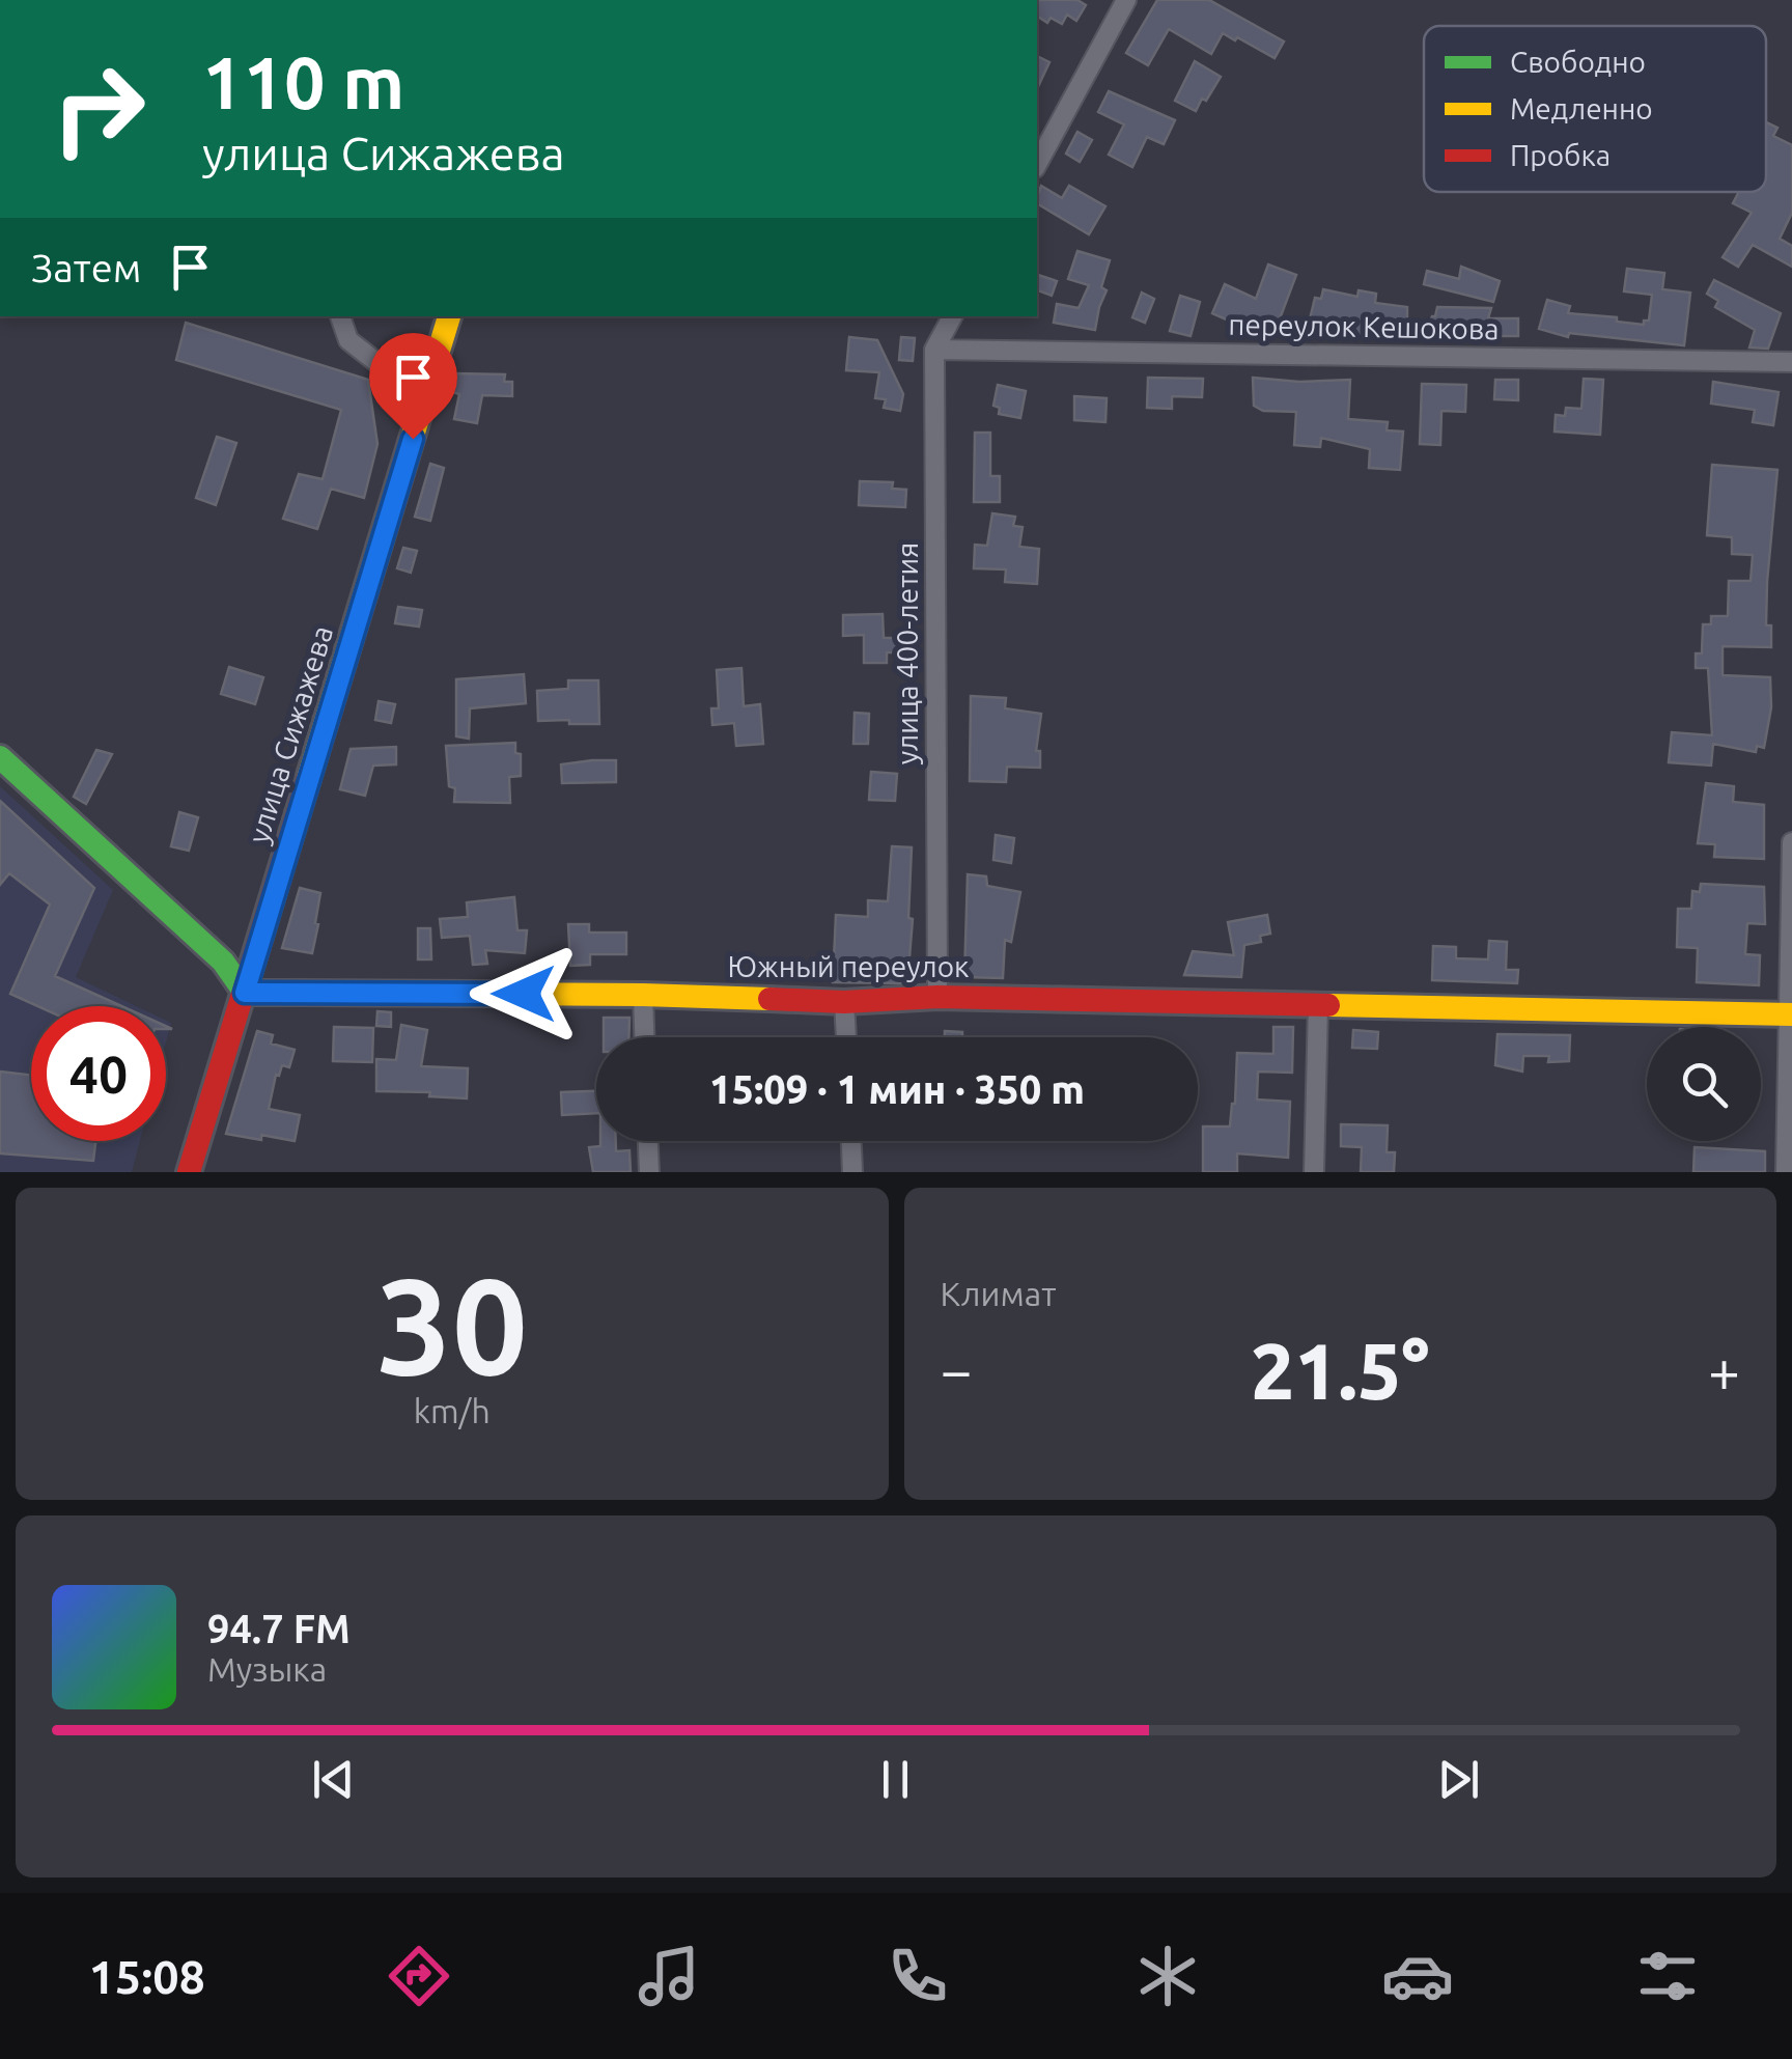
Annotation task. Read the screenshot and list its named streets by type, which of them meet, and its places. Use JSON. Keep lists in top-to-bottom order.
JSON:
{
  "streets": {
    "street": [
      "переулок Кешокова",
      "улица 400-летия",
      "улица Сижажева",
      "Южный переулок"
    ]
  },
  "crossings": [
    ["переулок Кешокова", "улица 400-летия"],
    ["улица 400-летия", "Южный переулок"],
    ["улица Сижажева", "Южный переулок"]
  ],
  "legend": ["Свободно", "Медленно", "Пробка"],
  "page": {
    "turn": ["110 m", "улица Сижажева"],
    "then": "Затем",
    "limit": "40",
    "trip": "15:09 · 1 мин · 350 m",
    "tile": [
      ["30", "km/h"],
      "Климат"
    ],
    "heat": ["−", "21.5°", "+"],
    "song": ["94.7 FM", "Музыка"],
    "tabs": "15:08"
  }
}
